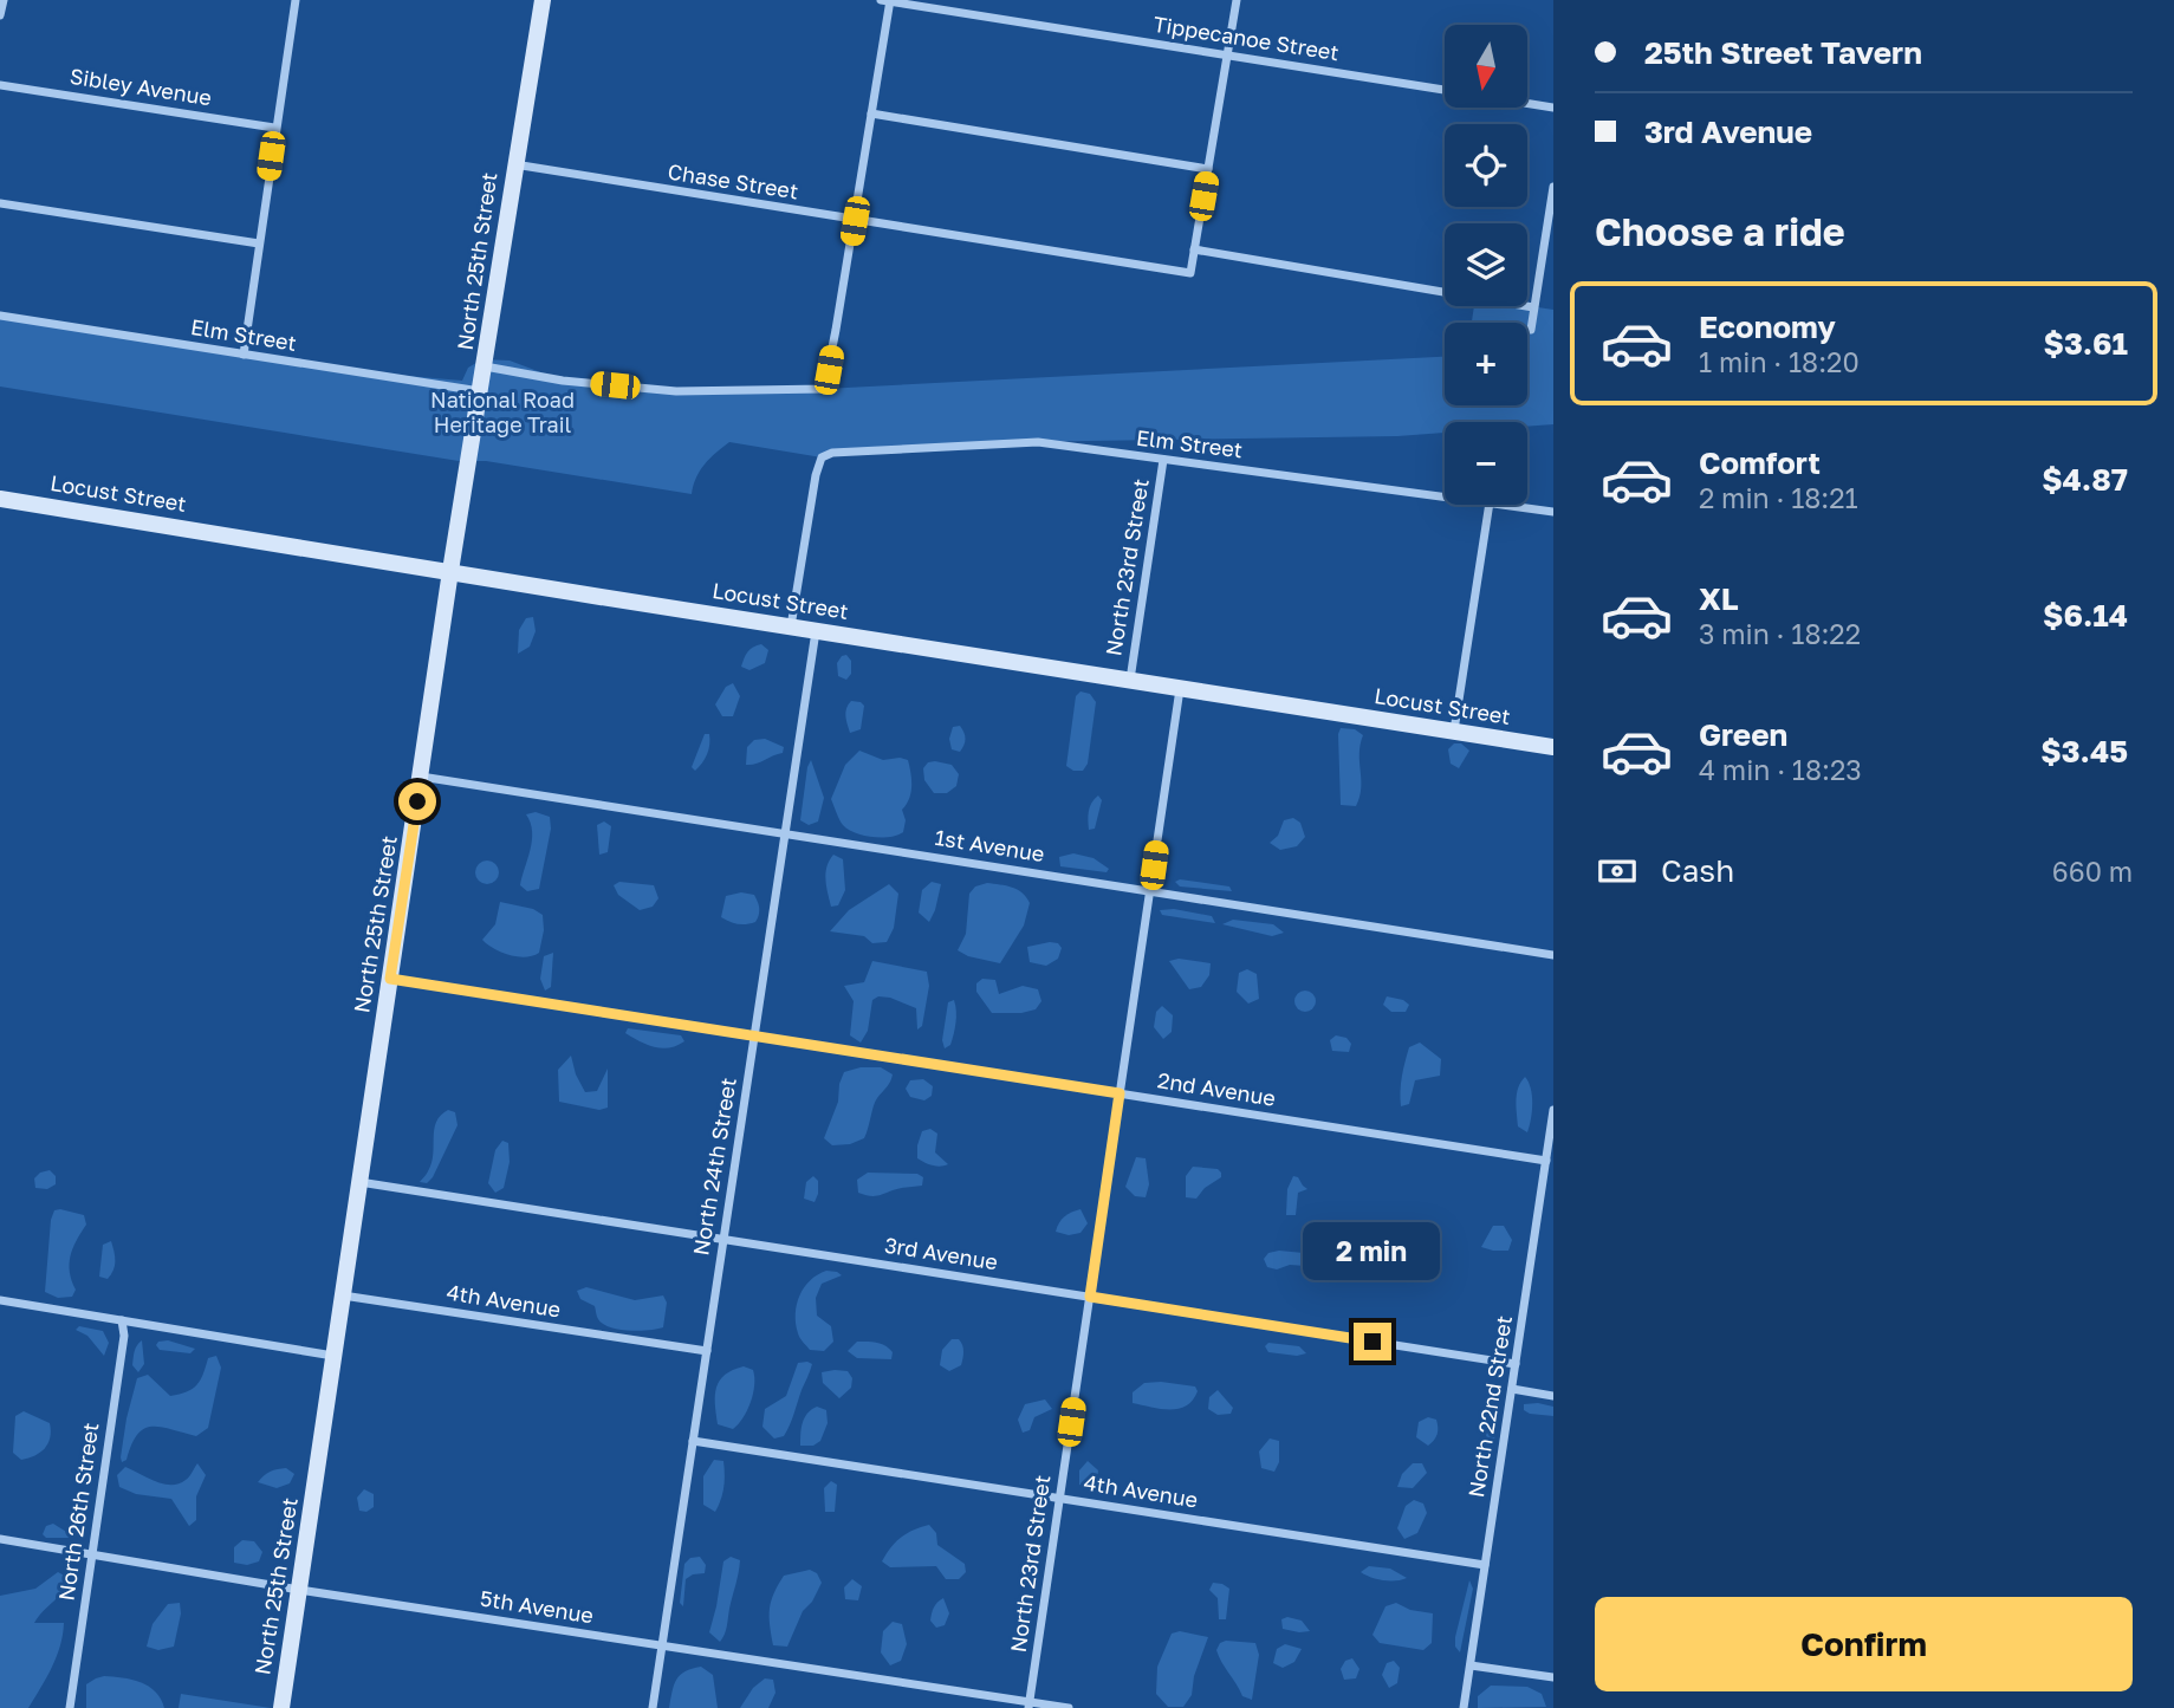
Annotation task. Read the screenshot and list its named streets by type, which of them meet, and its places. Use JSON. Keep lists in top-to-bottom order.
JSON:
{
  "streets": {
    "street": [
      "Tippecanoe Street",
      "Sibley Avenue",
      "Chase Street",
      "North 25th Street",
      "Elm Street",
      "Locust Street",
      "North 23rd Street",
      "1st Avenue",
      "2nd Avenue",
      "North 24th Street",
      "3rd Avenue",
      "4th Avenue",
      "North 22nd Street",
      "North 26th Street",
      "5th Avenue"
    ]
  },
  "crossings": [
    ["Chase Street", "North 25th Street"],
    ["North 25th Street", "Elm Street"],
    ["North 25th Street", "Locust Street"],
    ["North 25th Street", "1st Avenue"],
    ["North 25th Street", "2nd Avenue"],
    ["North 25th Street", "3rd Avenue"],
    ["North 25th Street", "4th Avenue"],
    ["North 25th Street", "5th Avenue"],
    ["Elm Street", "Locust Street"],
    ["Elm Street", "North 23rd Street"],
    ["Locust Street", "North 23rd Street"],
    ["Locust Street", "North 24th Street"],
    ["North 23rd Street", "1st Avenue"],
    ["North 23rd Street", "2nd Avenue"],
    ["North 23rd Street", "3rd Avenue"],
    ["North 23rd Street", "4th Avenue"],
    ["North 23rd Street", "5th Avenue"],
    ["1st Avenue", "North 24th Street"],
    ["2nd Avenue", "North 24th Street"],
    ["2nd Avenue", "North 22nd Street"],
    ["North 24th Street", "3rd Avenue"],
    ["North 24th Street", "4th Avenue"],
    ["North 24th Street", "5th Avenue"],
    ["3rd Avenue", "North 22nd Street"],
    ["4th Avenue", "North 22nd Street"],
    ["North 26th Street", "5th Avenue"]
  ],
  "parks": ["National Road Heritage Trail"],
  "north": "bottom",
  "page": {
    "banner": ["25th Street Tavern", "3rd Avenue"],
    "map_buttons": ["+", "−"],
    "heading": "Choose a ride",
    "list": [
      {
        "name": "Economy",
        "note": "1 min · 18:20",
        "value": "$3.61"
      },
      {
        "name": "Comfort",
        "note": "2 min · 18:21",
        "value": "$4.87"
      },
      {
        "name": "XL",
        "note": "3 min · 18:22",
        "value": "$6.14"
      },
      {
        "name": "Green",
        "note": "4 min · 18:23",
        "value": "$3.45"
      }
    ],
    "pay": ["Cash", "660 m"],
    "bubble": "2 min",
    "buttons": "Confirm"
  }
}
